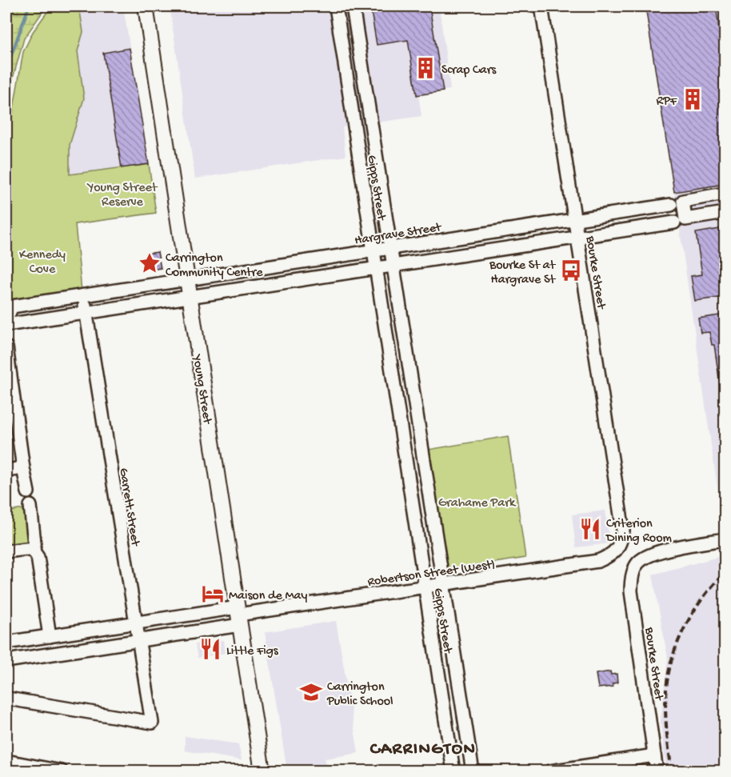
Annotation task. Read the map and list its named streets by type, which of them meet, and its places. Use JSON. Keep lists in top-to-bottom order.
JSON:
{
  "streets": {
    "main road": ["Young Street"],
    "street": [
      "Gipps Street",
      "Hargrave Street",
      "Bourke Street",
      "Garrett Street",
      "Robertson Street (West)"
    ]
  },
  "crossings": [
    ["Gipps Street", "Hargrave Street"],
    ["Gipps Street", "Robertson Street (West)"],
    ["Hargrave Street", "Bourke Street"],
    ["Hargrave Street", "Young Street"],
    ["Hargrave Street", "Garrett Street"],
    ["Bourke Street", "Robertson Street (West)"],
    ["Young Street", "Robertson Street (West)"],
    ["Garrett Street", "Robertson Street (West)"]
  ],
  "districts": ["CARRINGTON"],
  "parks": ["Young Street Reserve", "Kennedy Cove", "Grahame Park"],
  "places": {
    "building": ["Scrap Cars", "RPF"],
    "place": ["Carrington Community Centre"],
    "bus stop": ["Bourke St at Hargrave St"],
    "restaurant": ["Criterion Dining Room", "Little Figs"],
    "hotel": ["Maison de May"],
    "school or university": ["Carrington Public School"]
  }
}
